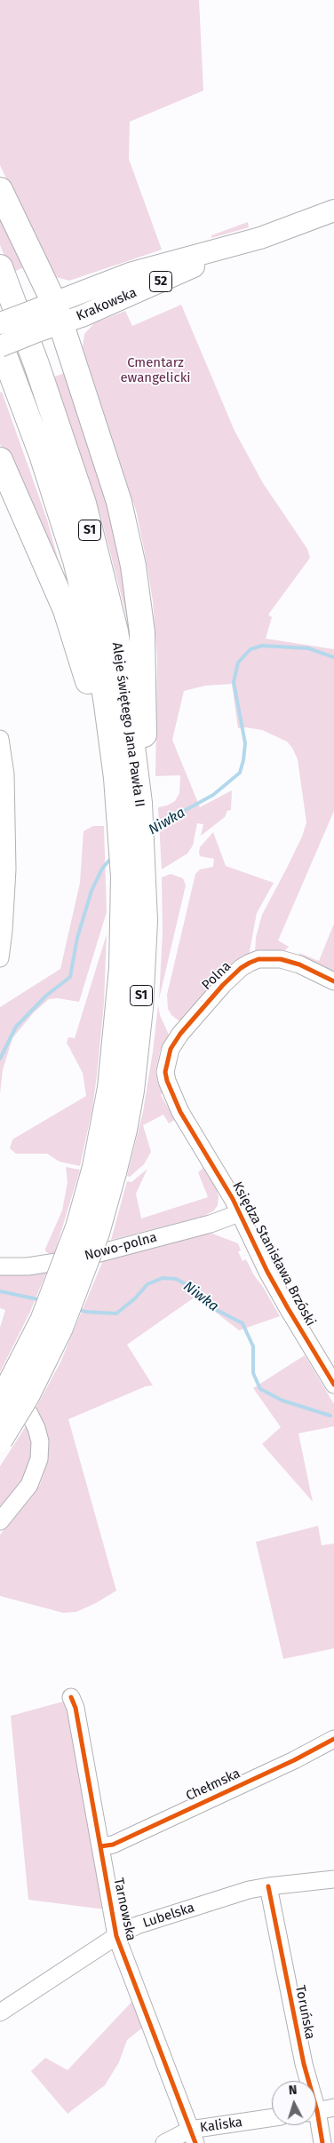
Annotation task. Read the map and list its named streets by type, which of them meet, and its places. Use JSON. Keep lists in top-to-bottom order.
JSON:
{
  "streets": {
    "highway": ["S1", "Aleje świętego Jana Pawła II"],
    "main road": ["52", "Krakowska"],
    "street": [
      "Polna",
      "Nowo-polna",
      "Księdza Stanisława Brzóski",
      "Chełmska",
      "Tarnowska",
      "Lubelska",
      "Toruńska",
      "Kaliska"
    ]
  },
  "crossings": [
    ["Polna", "Księdza Stanisława Brzóski"],
    ["Nowo-polna", "Księdza Stanisława Brzóski"],
    ["Chełmska", "Tarnowska"],
    ["Tarnowska", "Lubelska"],
    ["Tarnowska", "Kaliska"],
    ["Lubelska", "Toruńska"]
  ],
  "water": ["Niwka"],
  "parks": ["Cmentarz ewangelicki"],
  "north": "top"
}
